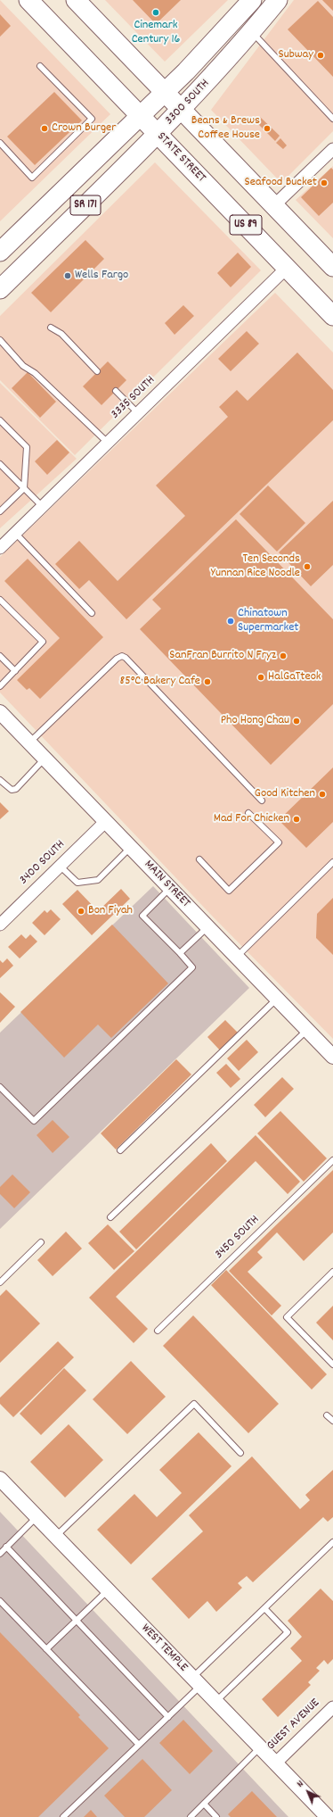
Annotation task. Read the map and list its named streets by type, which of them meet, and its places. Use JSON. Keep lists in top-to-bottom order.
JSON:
{
  "streets": {
    "main road": [
      "3300 SOUTH",
      "STATE STREET",
      "SR 171",
      "US 89"
    ],
    "street": [
      "3335 SOUTH",
      "3400 SOUTH",
      "MAIN STREET",
      "WEST TEMPLE",
      "GUEST AVENUE"
    ],
    "lane": ["3450 SOUTH"]
  },
  "crossings": [
    ["3300 SOUTH", "STATE STREET"],
    ["3300 SOUTH", "US 89"],
    ["STATE STREET", "3335 SOUTH"],
    ["3400 SOUTH", "MAIN STREET"],
    ["WEST TEMPLE", "GUEST AVENUE"]
  ],
  "places": [
    "Cinemark Century 16",
    "Subway",
    "Crown Burger",
    "Beans & Brews Coffee House",
    "Seafood Bucket",
    "Wells Fargo",
    "Ten Seconds Yunnan Rice Noodle",
    "Chinatown Supermarket",
    "SanFran Burrito N Fryz",
    "HalGaTteok",
    "85°C Bakery Cafe",
    "Pho Hong Chau",
    "Good Kitchen",
    "Mad For Chicken",
    "Bon Fiyah"
  ],
  "north": "top left"
}
